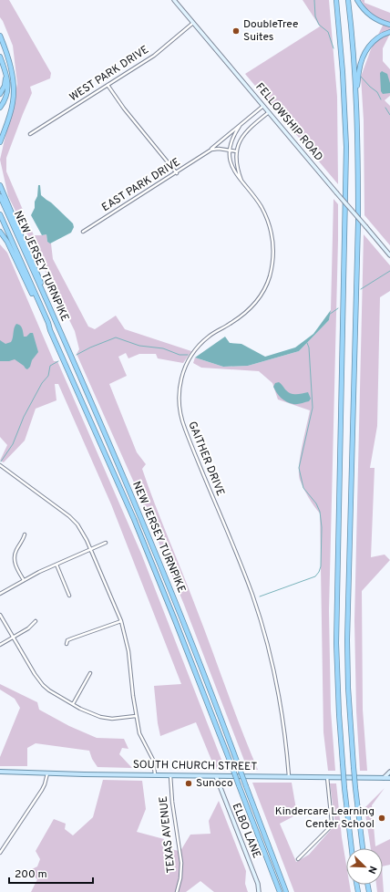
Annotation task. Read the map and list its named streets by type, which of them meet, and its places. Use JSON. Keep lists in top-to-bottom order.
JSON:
{
  "streets": {
    "highway": ["NEW JERSEY TURNPIKE"],
    "main road": ["SOUTH CHURCH STREET"],
    "street": [
      "WEST PARK DRIVE",
      "FELLOWSHIP ROAD",
      "EAST PARK DRIVE",
      "GAITHER DRIVE",
      "ELBO LANE",
      "TEXAS AVENUE"
    ]
  },
  "crossings": [
    ["WEST PARK DRIVE", "FELLOWSHIP ROAD"],
    ["FELLOWSHIP ROAD", "EAST PARK DRIVE"],
    ["FELLOWSHIP ROAD", "GAITHER DRIVE"],
    ["EAST PARK DRIVE", "GAITHER DRIVE"],
    ["GAITHER DRIVE", "SOUTH CHURCH STREET"],
    ["SOUTH CHURCH STREET", "ELBO LANE"],
    ["SOUTH CHURCH STREET", "TEXAS AVENUE"]
  ],
  "places": ["DoubleTree Suites", "Sunoco", "Kindercare Learning Center School"],
  "scale_bar": "200 m",
  "north": "bottom right"
}
